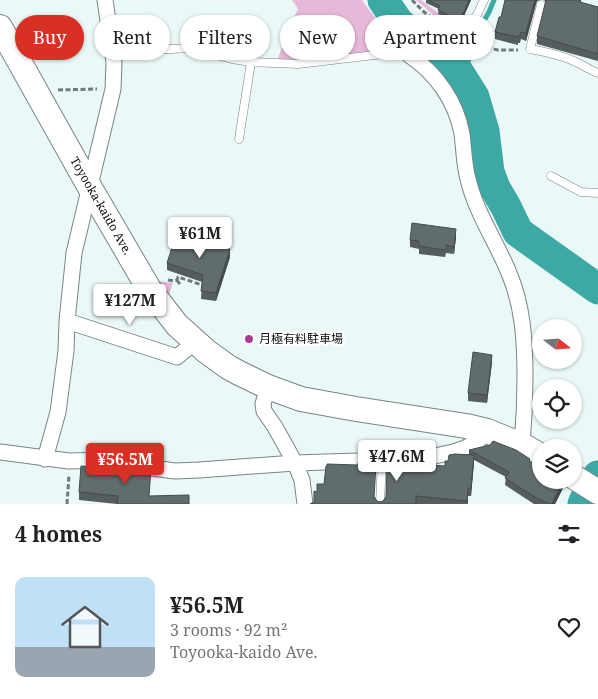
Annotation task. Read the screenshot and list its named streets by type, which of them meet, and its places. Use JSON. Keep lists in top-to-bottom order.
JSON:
{
  "streets": {
    "main road": ["Toyooka-kaido Ave."]
  },
  "places": ["月極有料駐車場"],
  "north": "right",
  "page": {
    "chip": [
      "Buy",
      "Rent",
      "Filters",
      "New",
      "Apartment"
    ],
    "price": [
      "¥61M",
      "¥127M",
      "¥47.6M",
      "¥56.5M"
    ],
    "heading": "4 homes",
    "list": [
      {
        "name": "¥56.5M",
        "note": "3 rooms · 92 m² · Toyooka-kaido Ave."
      }
    ]
  }
}
